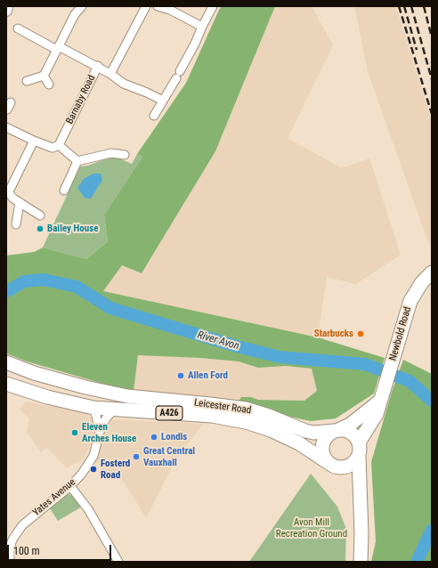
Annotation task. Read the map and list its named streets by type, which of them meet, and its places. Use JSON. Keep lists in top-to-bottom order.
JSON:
{
  "streets": {
    "highway": ["Newbold Road", "Leicester Road", "A426"],
    "street": ["Barnaby Road", "Yates Avenue"]
  },
  "crossings": [
    ["Newbold Road", "Leicester Road"],
    ["Newbold Road", "A426"],
    ["Leicester Road", "A426"],
    ["Leicester Road", "Yates Avenue"]
  ],
  "water": ["River Avon"],
  "parks": ["Avon Mill Recreation Ground"],
  "places": [
    "Bailey House",
    "Starbucks",
    "Allen Ford",
    "Eleven Arches House",
    "Londis",
    "Great Central Vauxhall",
    "Fosterd Road"
  ],
  "scale_bar": "100 m"
}
